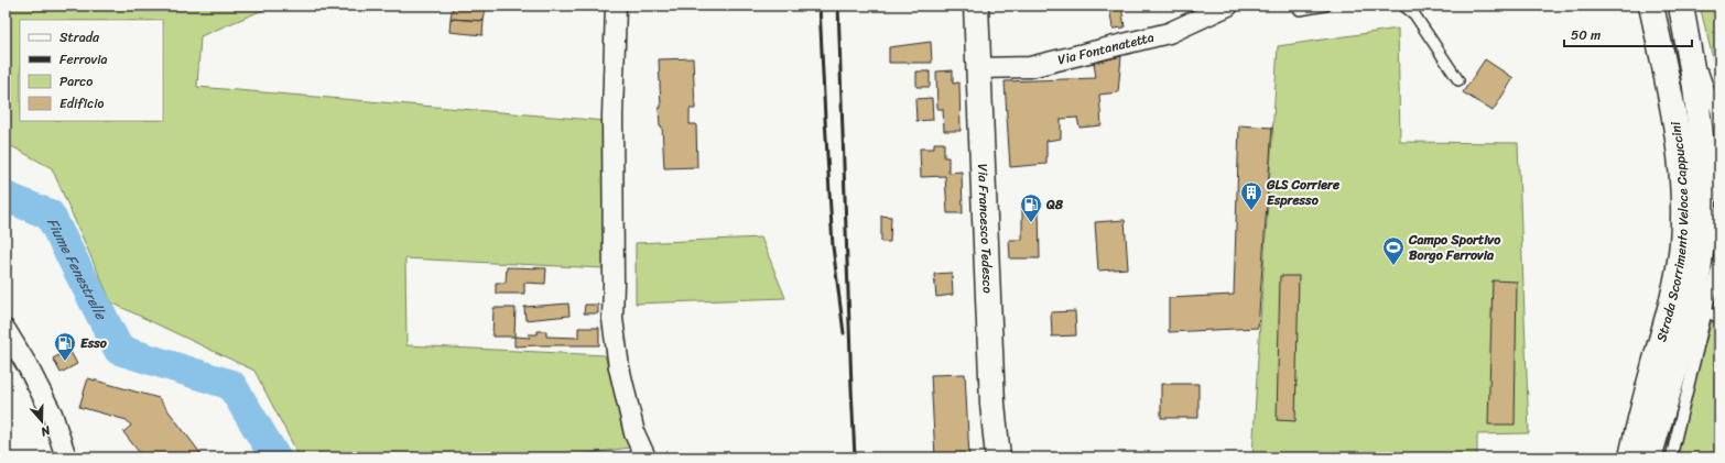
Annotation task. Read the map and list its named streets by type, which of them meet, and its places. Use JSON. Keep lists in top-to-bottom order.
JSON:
{
  "streets": {
    "main road": ["Via Francesco Tedesco", "Strada Scorrimento Veloce Cappuccini"],
    "street": ["Via Fontanatetta"]
  },
  "crossings": [
    ["Via Fontanatetta", "Via Francesco Tedesco"]
  ],
  "water": ["Fiume Fenestrelle"],
  "places": {
    "building": ["GLS Corriere Espresso"],
    "fuel station": ["Q8", "Esso"],
    "sports": ["Campo Sportivo Borgo Ferrovia"]
  },
  "legend": [
    "Strada",
    "Ferrovia",
    "Parco",
    "Edificio"
  ],
  "scale_bar": "50 m",
  "north": "bottom"
}
